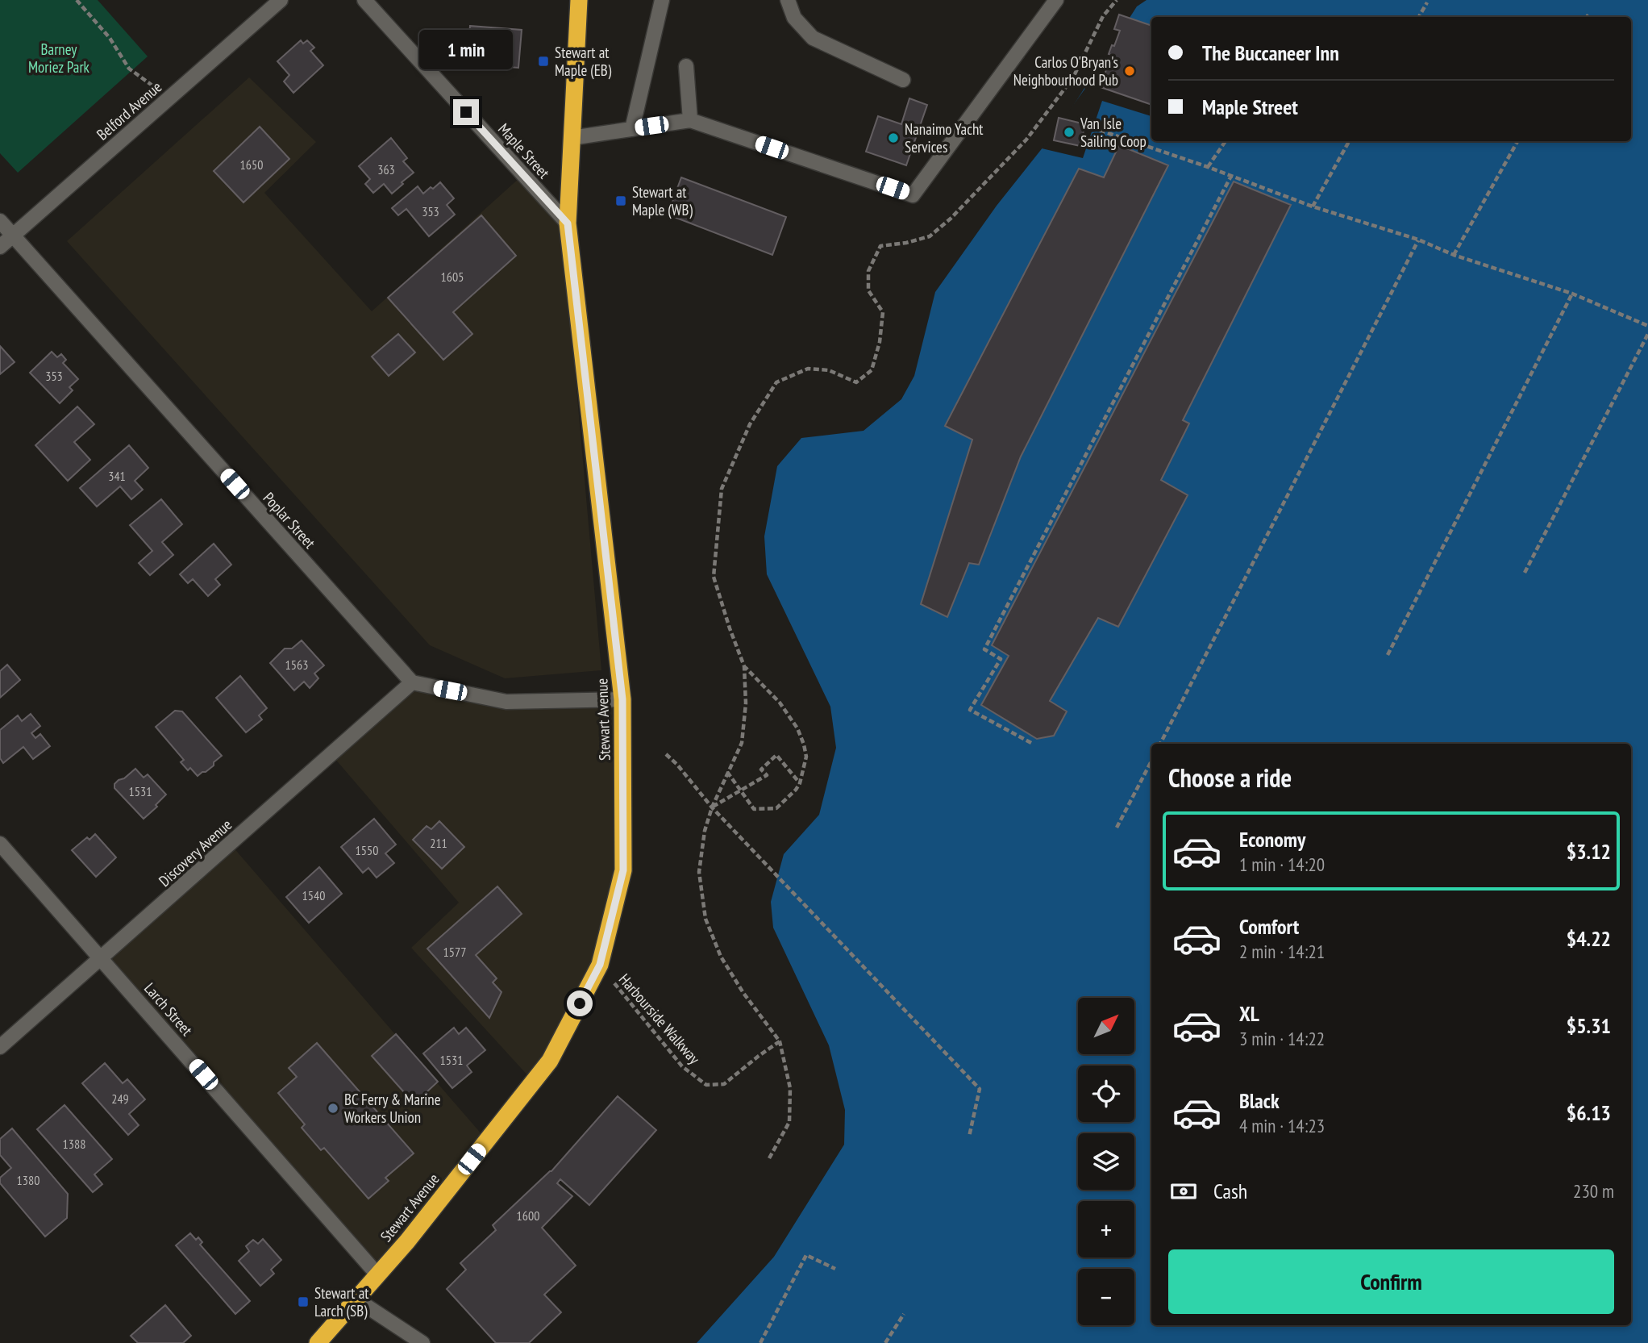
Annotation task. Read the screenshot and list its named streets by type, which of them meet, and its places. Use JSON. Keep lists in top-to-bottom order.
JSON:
{
  "streets": {
    "highway": ["Stewart Avenue"],
    "street": [
      "Belford Avenue",
      "Maple Street",
      "Poplar Street",
      "Discovery Avenue",
      "Larch Street"
    ],
    "path": ["Harbourside Walkway"]
  },
  "crossings": [
    ["Belford Avenue", "Poplar Street"],
    ["Maple Street", "Stewart Avenue"],
    ["Poplar Street", "Discovery Avenue"],
    ["Stewart Avenue", "Larch Street"],
    ["Stewart Avenue", "Harbourside Walkway"],
    ["Discovery Avenue", "Larch Street"]
  ],
  "parks": ["Barney Moriez Park"],
  "places": {
    "transit": ["Stewart at Maple (EB)", "Stewart at Maple (WB)", "Stewart at Larch (SB)"],
    "other": [
      "Carlos O'Bryan's Neighbourhood Pub",
      "Van Isle Sailing Coop",
      "Nanaimo Yacht Services",
      "BC Ferry & Marine Workers Union"
    ]
  },
  "house_numbers": [
    "1650",
    "363",
    "353",
    "1605",
    "353",
    "341",
    "1563",
    "1531",
    "211",
    "1550",
    "1540",
    "1577",
    "1531",
    "249",
    "1388",
    "1380",
    "1600"
  ],
  "north": "top right",
  "page": {
    "banner": ["The Buccaneer Inn", "Maple Street"],
    "bubble": "1 min",
    "heading": "Choose a ride",
    "list": [
      {
        "name": "Economy",
        "note": "1 min · 14:20",
        "value": "$3.12"
      },
      {
        "name": "Comfort",
        "note": "2 min · 14:21",
        "value": "$4.22"
      },
      {
        "name": "XL",
        "note": "3 min · 14:22",
        "value": "$5.31"
      },
      {
        "name": "Black",
        "note": "4 min · 14:23",
        "value": "$6.13"
      }
    ],
    "map_buttons": ["+", "−"],
    "pay": ["Cash", "230 m"],
    "buttons": "Confirm"
  }
}
